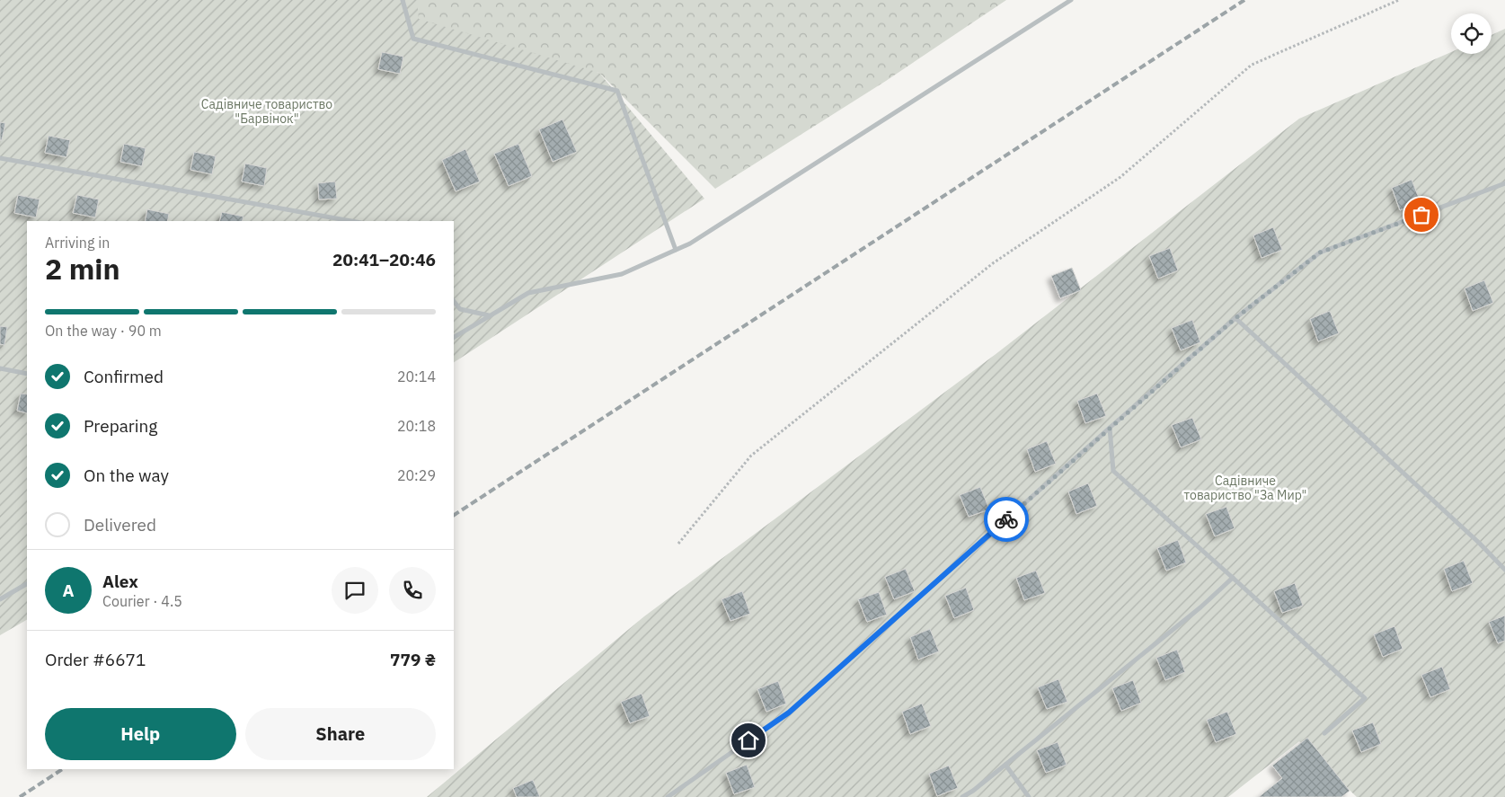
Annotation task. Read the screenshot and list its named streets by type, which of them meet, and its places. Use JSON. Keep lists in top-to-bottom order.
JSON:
{
  "parks": ["Садівниче товариство \"Барвінок\"", "Садівниче товариство \"За Мир\""],
  "page": {
    "heading": ["2 min", "Arriving in", "20:41–20:46"],
    "panel": [
      "Alex",
      "Courier · 4.5",
      "Order #6671",
      "779 ₴"
    ],
    "bar": "On the way · 90 m",
    "list": [
      ["Confirmed", "20:14"],
      ["Preparing", "20:18"],
      ["On the way", "20:29"],
      "Delivered"
    ],
    "round": "A",
    "buttons": ["Help", "Share"]
  }
}
